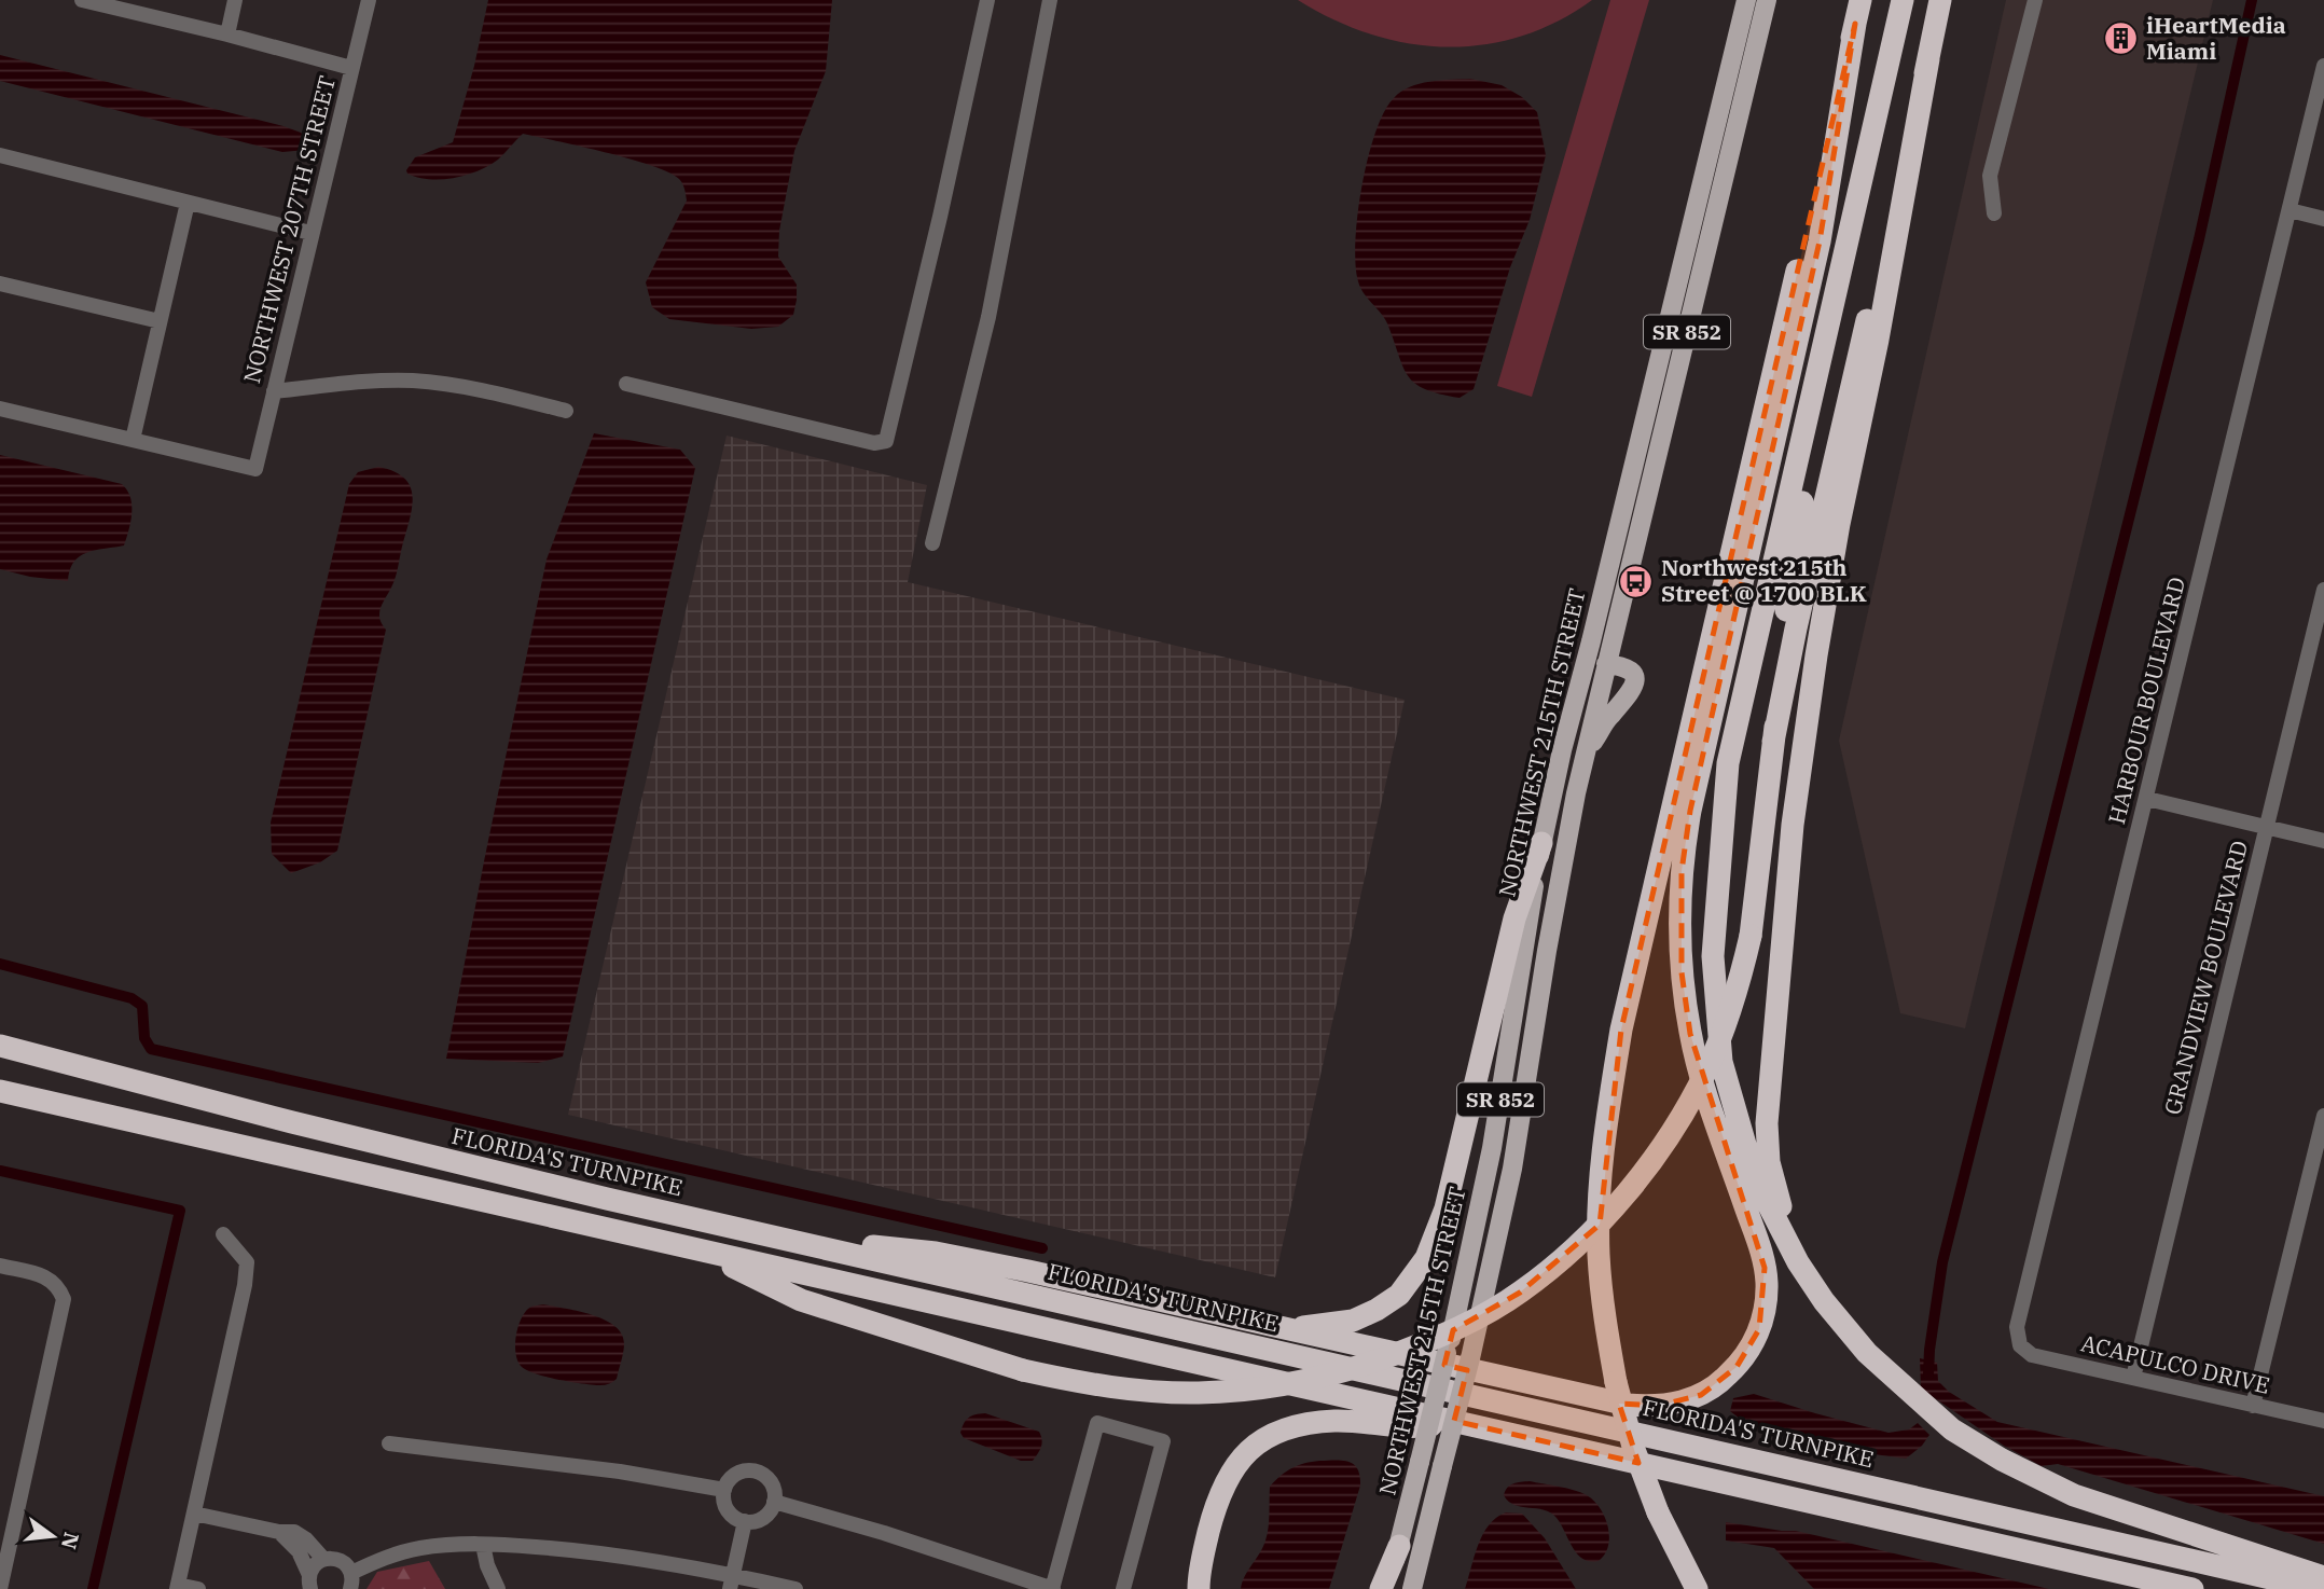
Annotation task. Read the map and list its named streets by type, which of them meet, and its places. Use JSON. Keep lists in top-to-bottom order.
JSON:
{
  "streets": {
    "highway": ["FLORIDA'S TURNPIKE"],
    "main road": ["SR 852", "NORTHWEST 215TH STREET"],
    "street": [
      "NORTHWEST 207TH STREET",
      "HARBOUR BOULEVARD",
      "GRANDVIEW BOULEVARD",
      "ACAPULCO DRIVE"
    ]
  },
  "crossings": [
    ["HARBOUR BOULEVARD", "ACAPULCO DRIVE"],
    ["GRANDVIEW BOULEVARD", "ACAPULCO DRIVE"]
  ],
  "places": {
    "building": ["iHeartMedia Miami"],
    "bus stop": ["Northwest 215th Street @ 1700 BLK"]
  },
  "north": "right"
}
